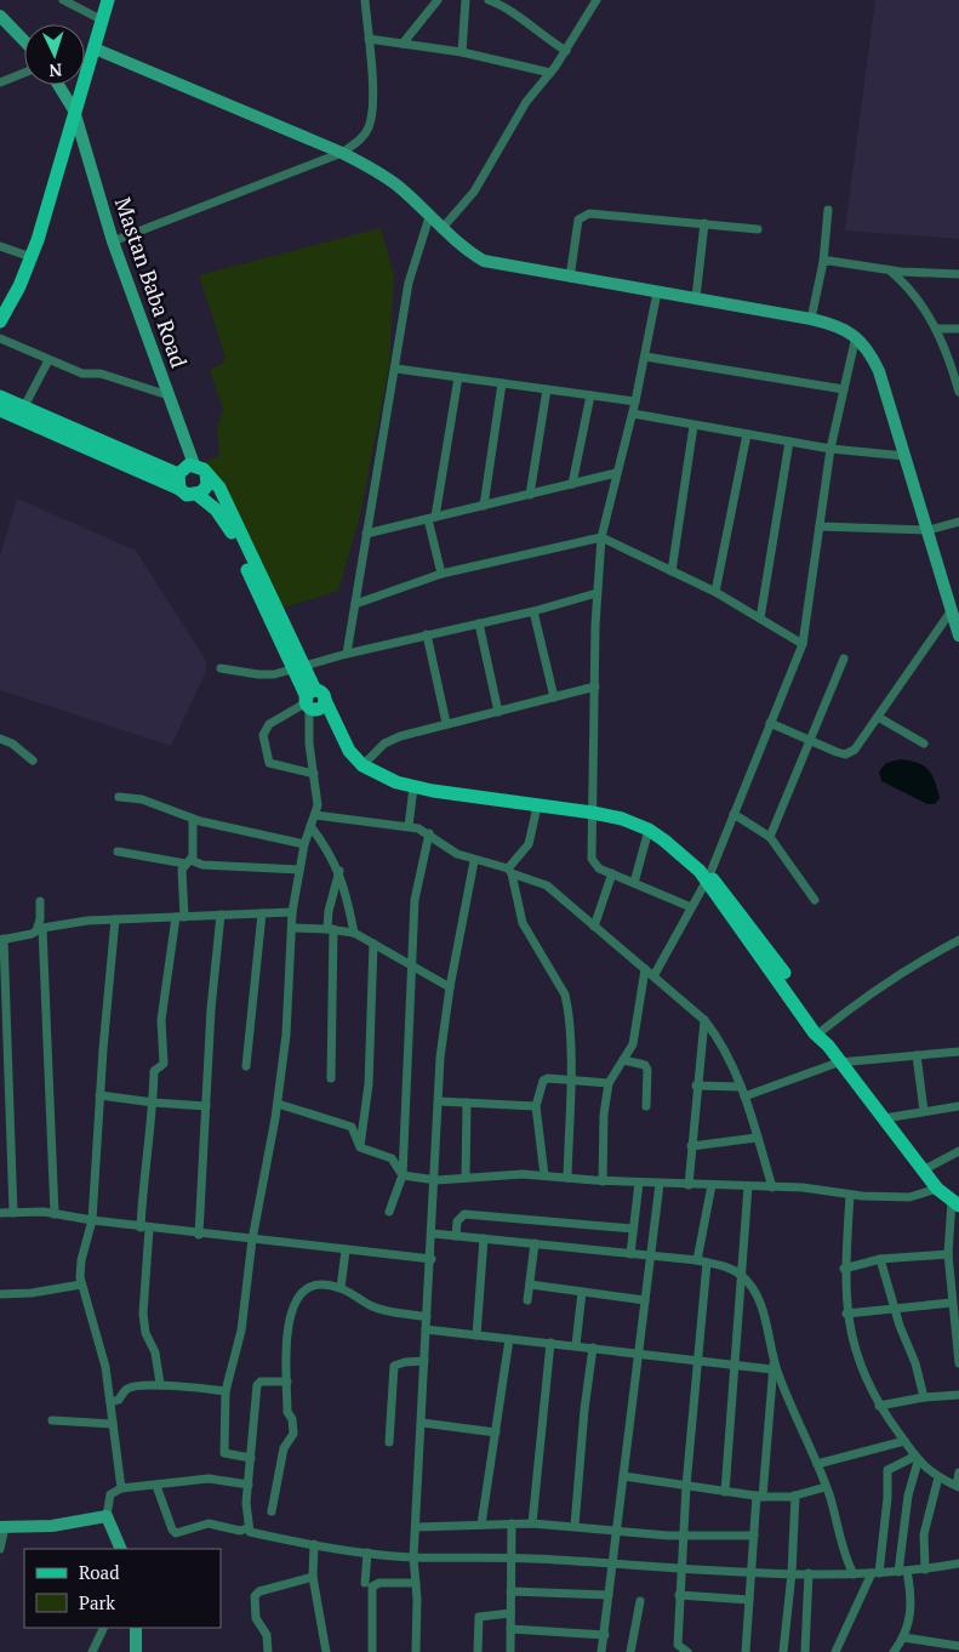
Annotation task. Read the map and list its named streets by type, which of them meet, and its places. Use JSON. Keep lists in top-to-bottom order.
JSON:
{
  "streets": {
    "street": ["Mastan Baba Road"]
  },
  "legend": ["Road", "Park"],
  "north": "bottom"
}
